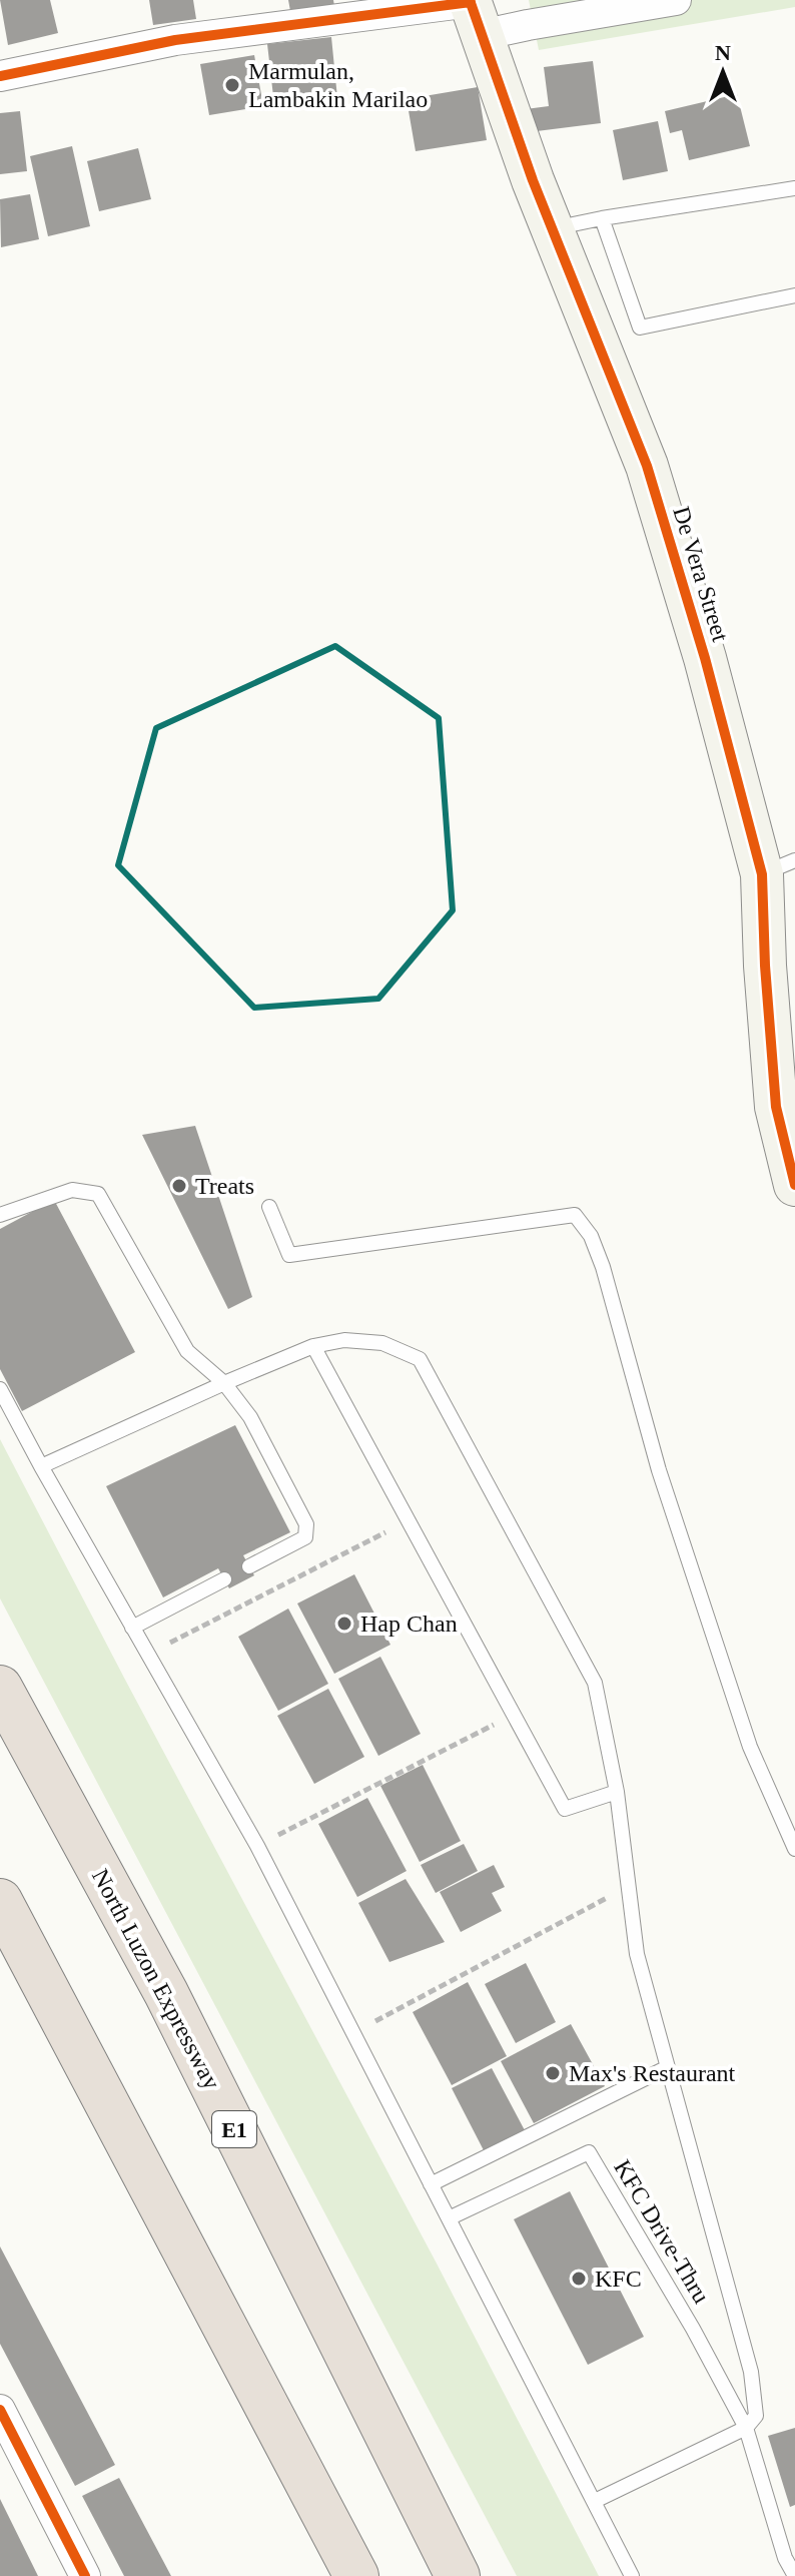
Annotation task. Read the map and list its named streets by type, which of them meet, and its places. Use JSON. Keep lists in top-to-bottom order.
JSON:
{
  "streets": {
    "highway": ["North Luzon Expressway", "E1"],
    "street": ["De Vera Street"],
    "lane": ["KFC Drive-Thru"]
  },
  "places": [
    "Marmulan, Lambakin Marilao",
    "Treats",
    "Hap Chan",
    "Max's Restaurant",
    "KFC"
  ],
  "north": "top"
}
